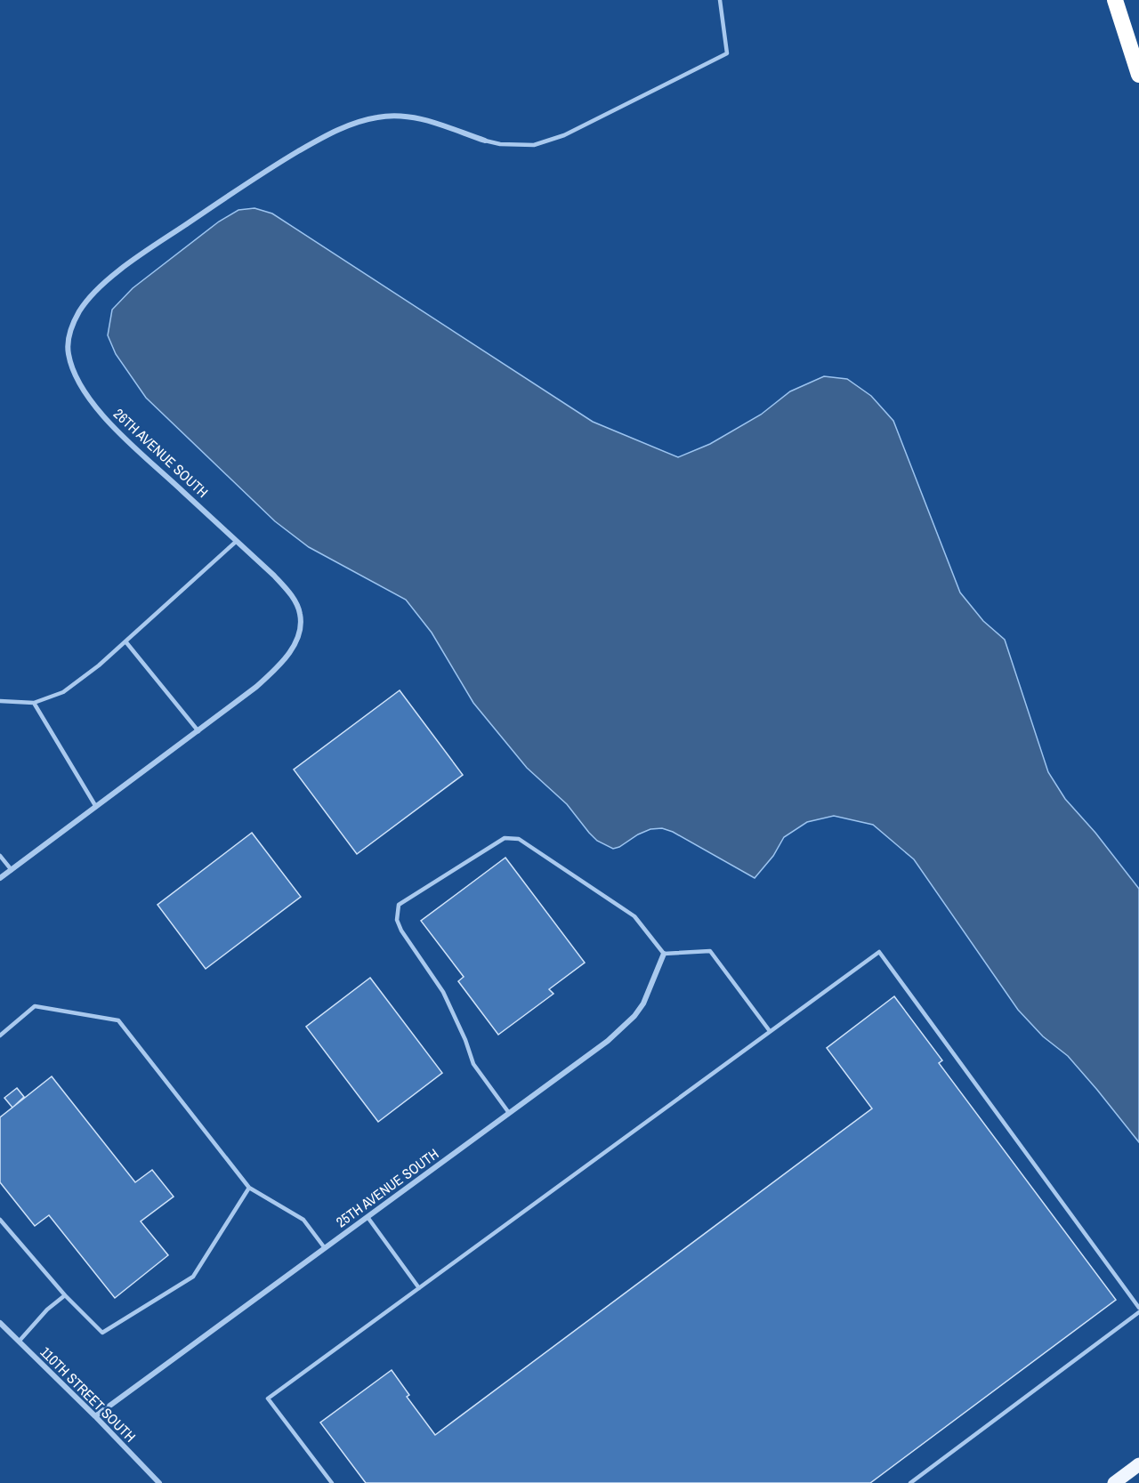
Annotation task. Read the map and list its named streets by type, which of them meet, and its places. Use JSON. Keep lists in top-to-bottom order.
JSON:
{
  "streets": {
    "street": ["26TH AVENUE SOUTH", "25TH AVENUE SOUTH", "110TH STREET SOUTH"]
  },
  "crossings": [
    ["25TH AVENUE SOUTH", "110TH STREET SOUTH"]
  ]
}
